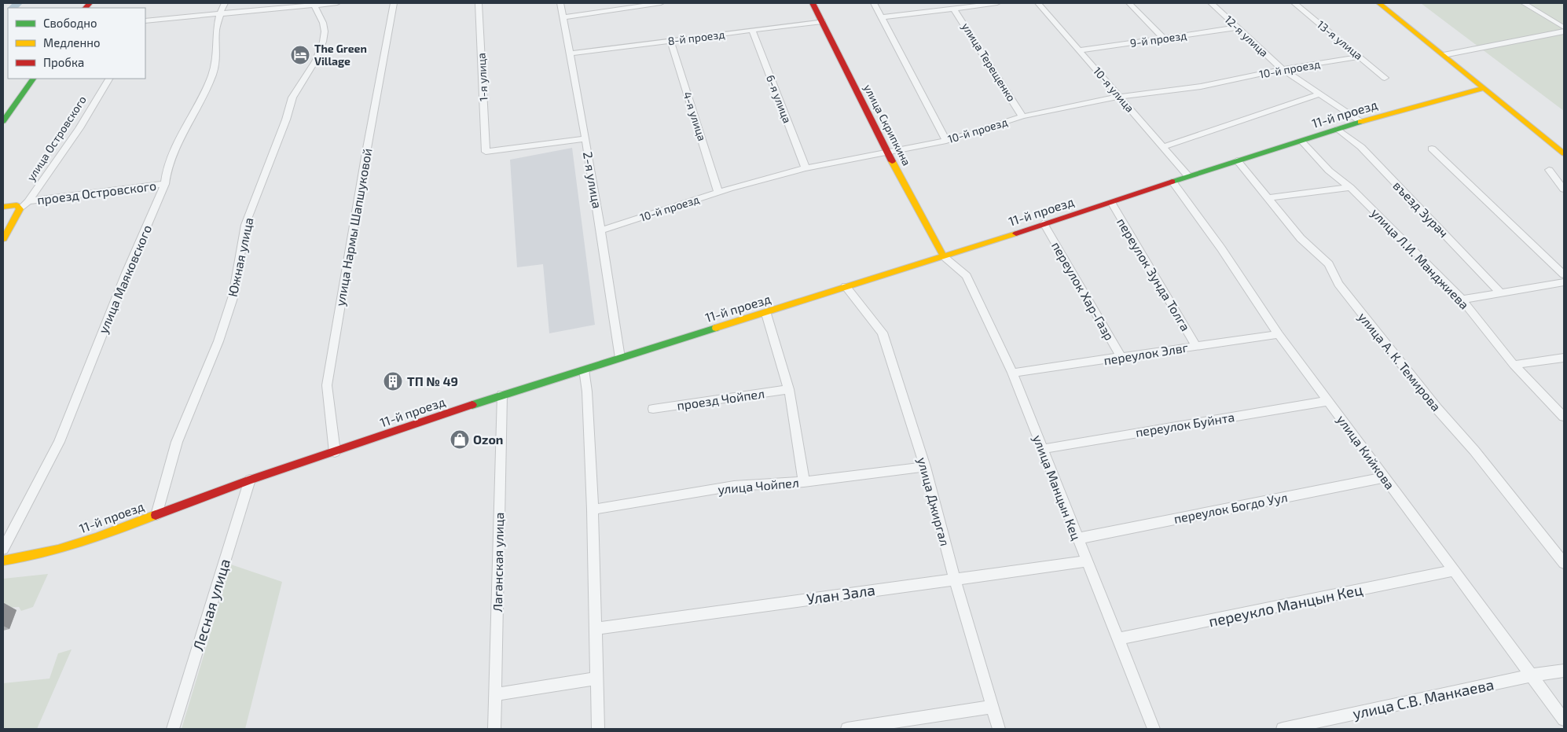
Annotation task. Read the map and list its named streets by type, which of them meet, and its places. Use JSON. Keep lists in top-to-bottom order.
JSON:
{
  "streets": {
    "main road": ["11-й проезд", "улица Скрипкина", "улица Островского"],
    "street": [
      "12-я улица",
      "8-й проезд",
      "9-й проезд",
      "13-я улица",
      "улица Терещенко",
      "10-й проезд",
      "1-я улица",
      "10-я улица",
      "6-я улица",
      "4-я улица",
      "2-я улица",
      "проезд Островского",
      "въезд Зурач",
      "улица Нармы Шапшуковой",
      "Южная улица",
      "улица Л.И. Манджиева",
      "переулок Зунда Толга",
      "улица Маяковского",
      "переулок Хар-Газр",
      "переулок Элвг",
      "улица А. К. Темирова",
      "проезд Чойпел",
      "переулок Буйнта",
      "улица Кийкова",
      "улица Чойпел",
      "улица Манцын Кец",
      "улица Джиргал",
      "переулок Богдо Уул",
      "Лаганская улица",
      "Улан Зала",
      "Лесная улица",
      "переукло Манцын Кец",
      "улица С.В. Манкаева"
    ]
  },
  "crossings": [
    ["12-я улица", "9-й проезд"],
    ["12-я улица", "10-й проезд"],
    ["12-я улица", "11-й проезд"],
    ["8-й проезд", "6-я улица"],
    ["8-й проезд", "4-я улица"],
    ["8-й проезд", "улица Скрипкина"],
    ["8-й проезд", "2-я улица"],
    ["9-й проезд", "10-я улица"],
    ["13-я улица", "10-й проезд"],
    ["улица Терещенко", "10-й проезд"],
    ["10-й проезд", "10-я улица"],
    ["10-й проезд", "6-я улица"],
    ["10-й проезд", "4-я улица"],
    ["10-й проезд", "улица Скрипкина"],
    ["10-й проезд", "2-я улица"],
    ["1-я улица", "2-я улица"],
    ["10-я улица", "11-й проезд"],
    ["11-й проезд", "улица Скрипкина"],
    ["11-й проезд", "2-я улица"],
    ["11-й проезд", "въезд Зурач"],
    ["11-й проезд", "улица Нармы Шапшуковой"],
    ["11-й проезд", "Южная улица"],
    ["11-й проезд", "улица Л.И. Манджиева"],
    ["11-й проезд", "переулок Зунда Толга"],
    ["11-й проезд", "переулок Хар-Газр"],
    ["11-й проезд", "улица А. К. Темирова"],
    ["11-й проезд", "улица Кийкова"],
    ["11-й проезд", "улица Манцын Кец"],
    ["11-й проезд", "улица Джиргал"],
    ["11-й проезд", "Лаганская улица"],
    ["11-й проезд", "Лесная улица"],
    ["улица Скрипкина", "улица Манцын Кец"],
    ["улица Островского", "проезд Островского"],
    ["проезд Островского", "улица Маяковского"],
    ["переулок Зунда Толга", "переулок Элвг"],
    ["переулок Хар-Газр", "переулок Элвг"],
    ["переулок Элвг", "улица Кийкова"],
    ["переулок Элвг", "улица Манцын Кец"],
    ["переулок Буйнта", "улица Кийкова"],
    ["переулок Буйнта", "улица Манцын Кец"],
    ["улица Кийкова", "переулок Богдо Уул"],
    ["улица Кийкова", "переукло Манцын Кец"],
    ["улица Кийкова", "улица С.В. Манкаева"],
    ["улица Чойпел", "улица Джиргал"],
    ["улица Манцын Кец", "переулок Богдо Уул"],
    ["улица Манцын Кец", "Улан Зала"],
    ["улица Манцын Кец", "переукло Манцын Кец"],
    ["улица Джиргал", "Улан Зала"]
  ],
  "places": {
    "hotel": ["The Green Village"],
    "building": ["ТП № 49"],
    "shop": ["Ozon"]
  },
  "legend": ["Свободно", "Медленно", "Пробка"]
}
